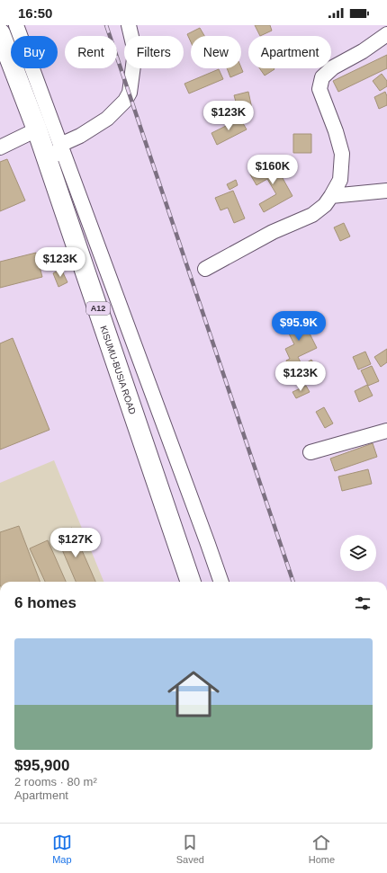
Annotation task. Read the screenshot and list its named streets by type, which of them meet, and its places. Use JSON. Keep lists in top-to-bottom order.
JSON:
{
  "streets": {
    "highway": ["A12", "KISUMU-BUSIA ROAD"]
  },
  "page": {
    "status": "16:50",
    "chip": [
      "Buy",
      "Rent",
      "Filters",
      "New",
      "Apartment"
    ],
    "price": [
      "$123K",
      "$160K",
      "$123K",
      "$95.9K",
      "$123K",
      "$127K"
    ],
    "heading": "6 homes",
    "list": [
      {
        "name": "$95,900",
        "note": "2 rooms · 80 m² · Apartment"
      }
    ],
    "tabs": ["Map", "Saved", "Home"]
  }
}
